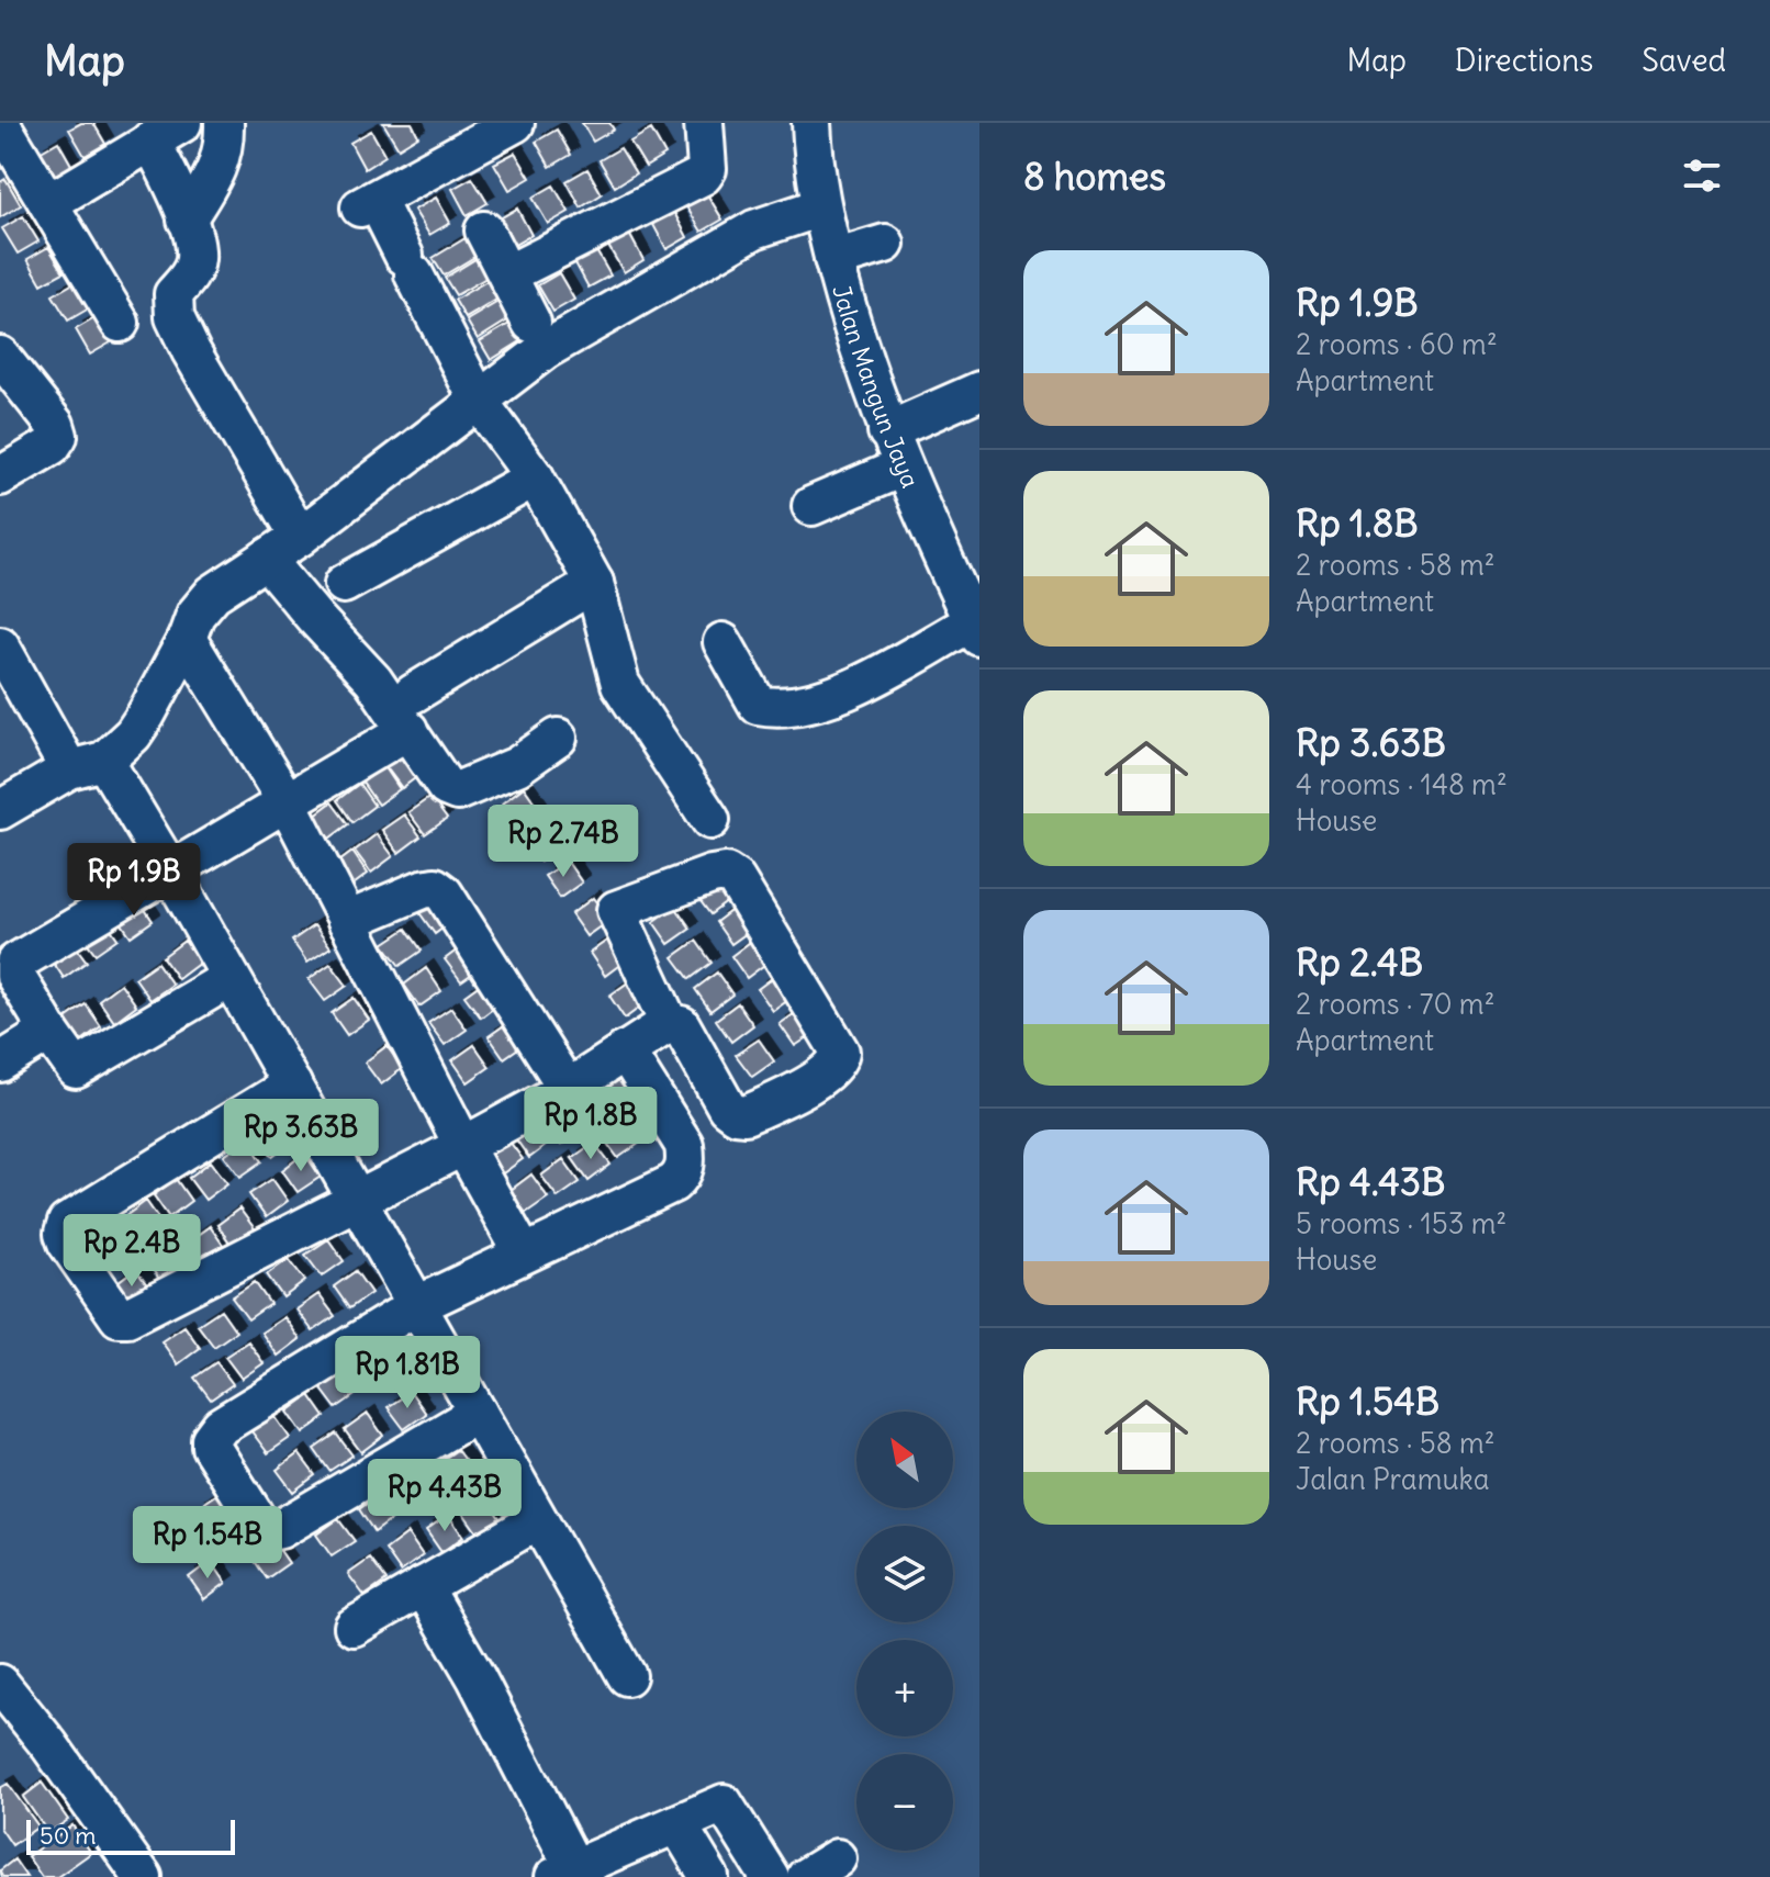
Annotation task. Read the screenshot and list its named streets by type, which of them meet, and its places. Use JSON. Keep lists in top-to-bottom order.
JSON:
{
  "streets": {
    "street": ["Jalan Mangun Jaya"]
  },
  "scale_bar": "50 m",
  "north": "top left",
  "page": {
    "header": "Map",
    "nav": ["Map", "Directions", "Saved"],
    "heading": "8 homes",
    "list": [
      {
        "name": "Rp 1.9B",
        "note": "2 rooms · 60 m² · Apartment"
      },
      {
        "name": "Rp 1.8B",
        "note": "2 rooms · 58 m² · Apartment"
      },
      {
        "name": "Rp 3.63B",
        "note": "4 rooms · 148 m² · House"
      },
      {
        "name": "Rp 2.4B",
        "note": "2 rooms · 70 m² · Apartment"
      },
      {
        "name": "Rp 4.43B",
        "note": "5 rooms · 153 m² · House"
      },
      {
        "name": "Rp 1.54B",
        "note": "2 rooms · 58 m² · Jalan Pramuka"
      }
    ],
    "price": [
      "Rp 2.74B",
      "Rp 1.9B",
      "Rp 1.8B",
      "Rp 3.63B",
      "Rp 2.4B",
      "Rp 1.81B",
      "Rp 4.43B",
      "Rp 1.54B"
    ],
    "map_buttons": ["+", "−"],
    "scale": "50 m"
  }
}
